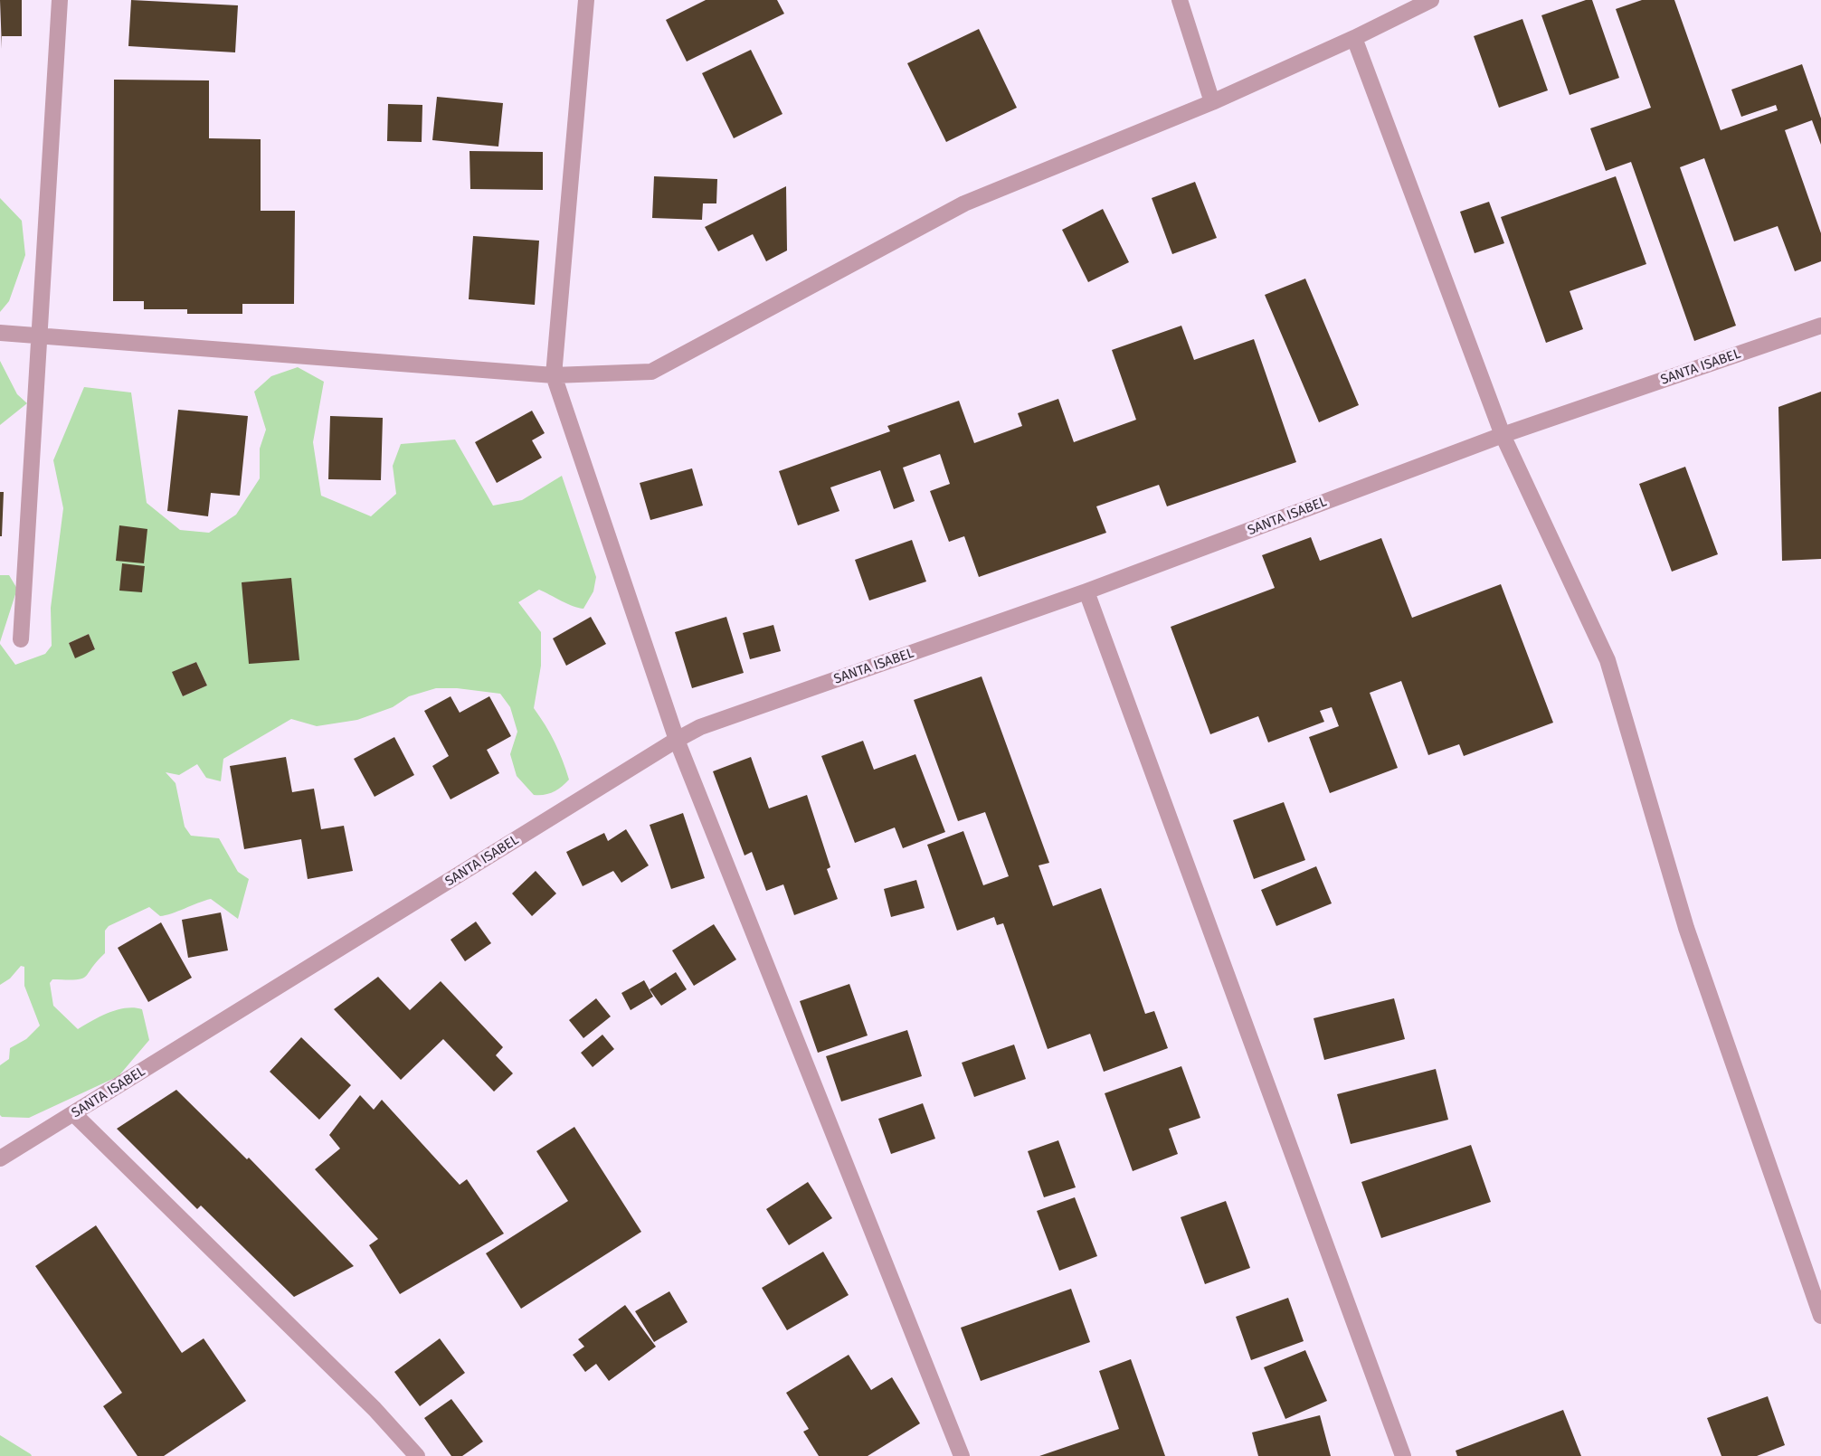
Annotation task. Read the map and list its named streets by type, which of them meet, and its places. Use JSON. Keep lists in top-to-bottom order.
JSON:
{
  "streets": {
    "street": ["SANTA ISABEL"]
  }
}
